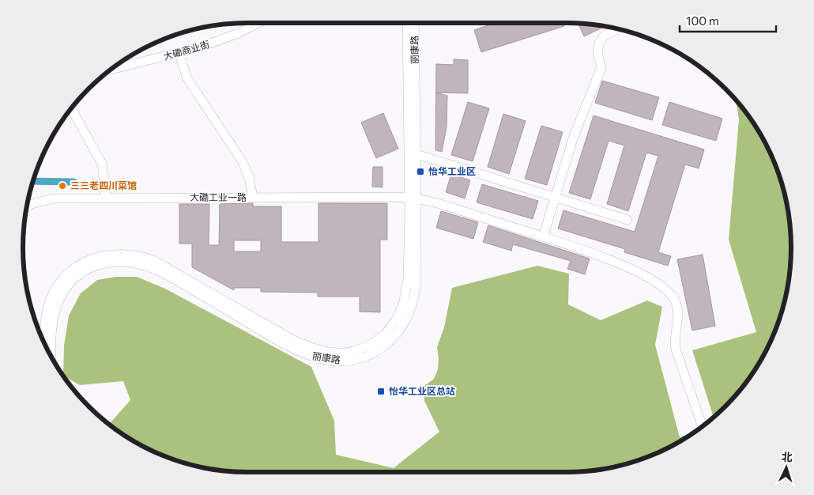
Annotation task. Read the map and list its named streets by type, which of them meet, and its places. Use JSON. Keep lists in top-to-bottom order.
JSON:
{
  "streets": {
    "street": ["丽康路", "大磡商业街", "大磡工业一路"]
  },
  "crossings": [
    ["丽康路", "大磡工业一路"]
  ],
  "places": {
    "transit": ["怡华工业区", "怡华工业区总站"],
    "other": ["三三老四川菜馆"]
  },
  "scale_bar": "100 m",
  "north": "top"
}
